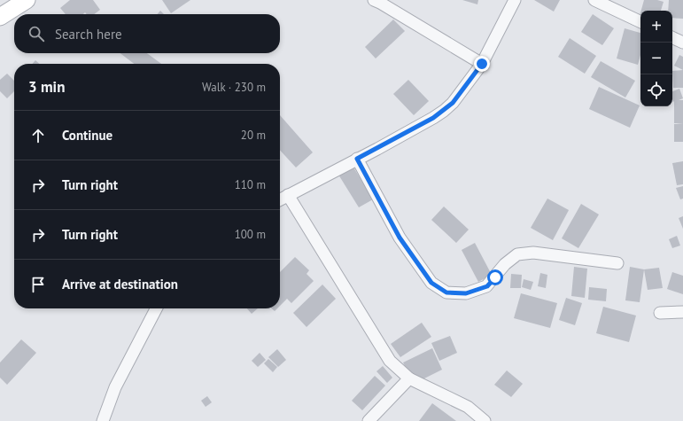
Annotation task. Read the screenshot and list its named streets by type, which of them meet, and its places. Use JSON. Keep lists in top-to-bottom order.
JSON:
{
  "page": {
    "map_buttons": ["+", "−"],
    "search": "Search here",
    "heading": ["3 min", "Walk · 230 m"],
    "list": [
      ["Continue", "20 m"],
      ["Turn right", "110 m"],
      ["Turn right", "100 m"],
      "Arrive at destination"
    ]
  }
}
